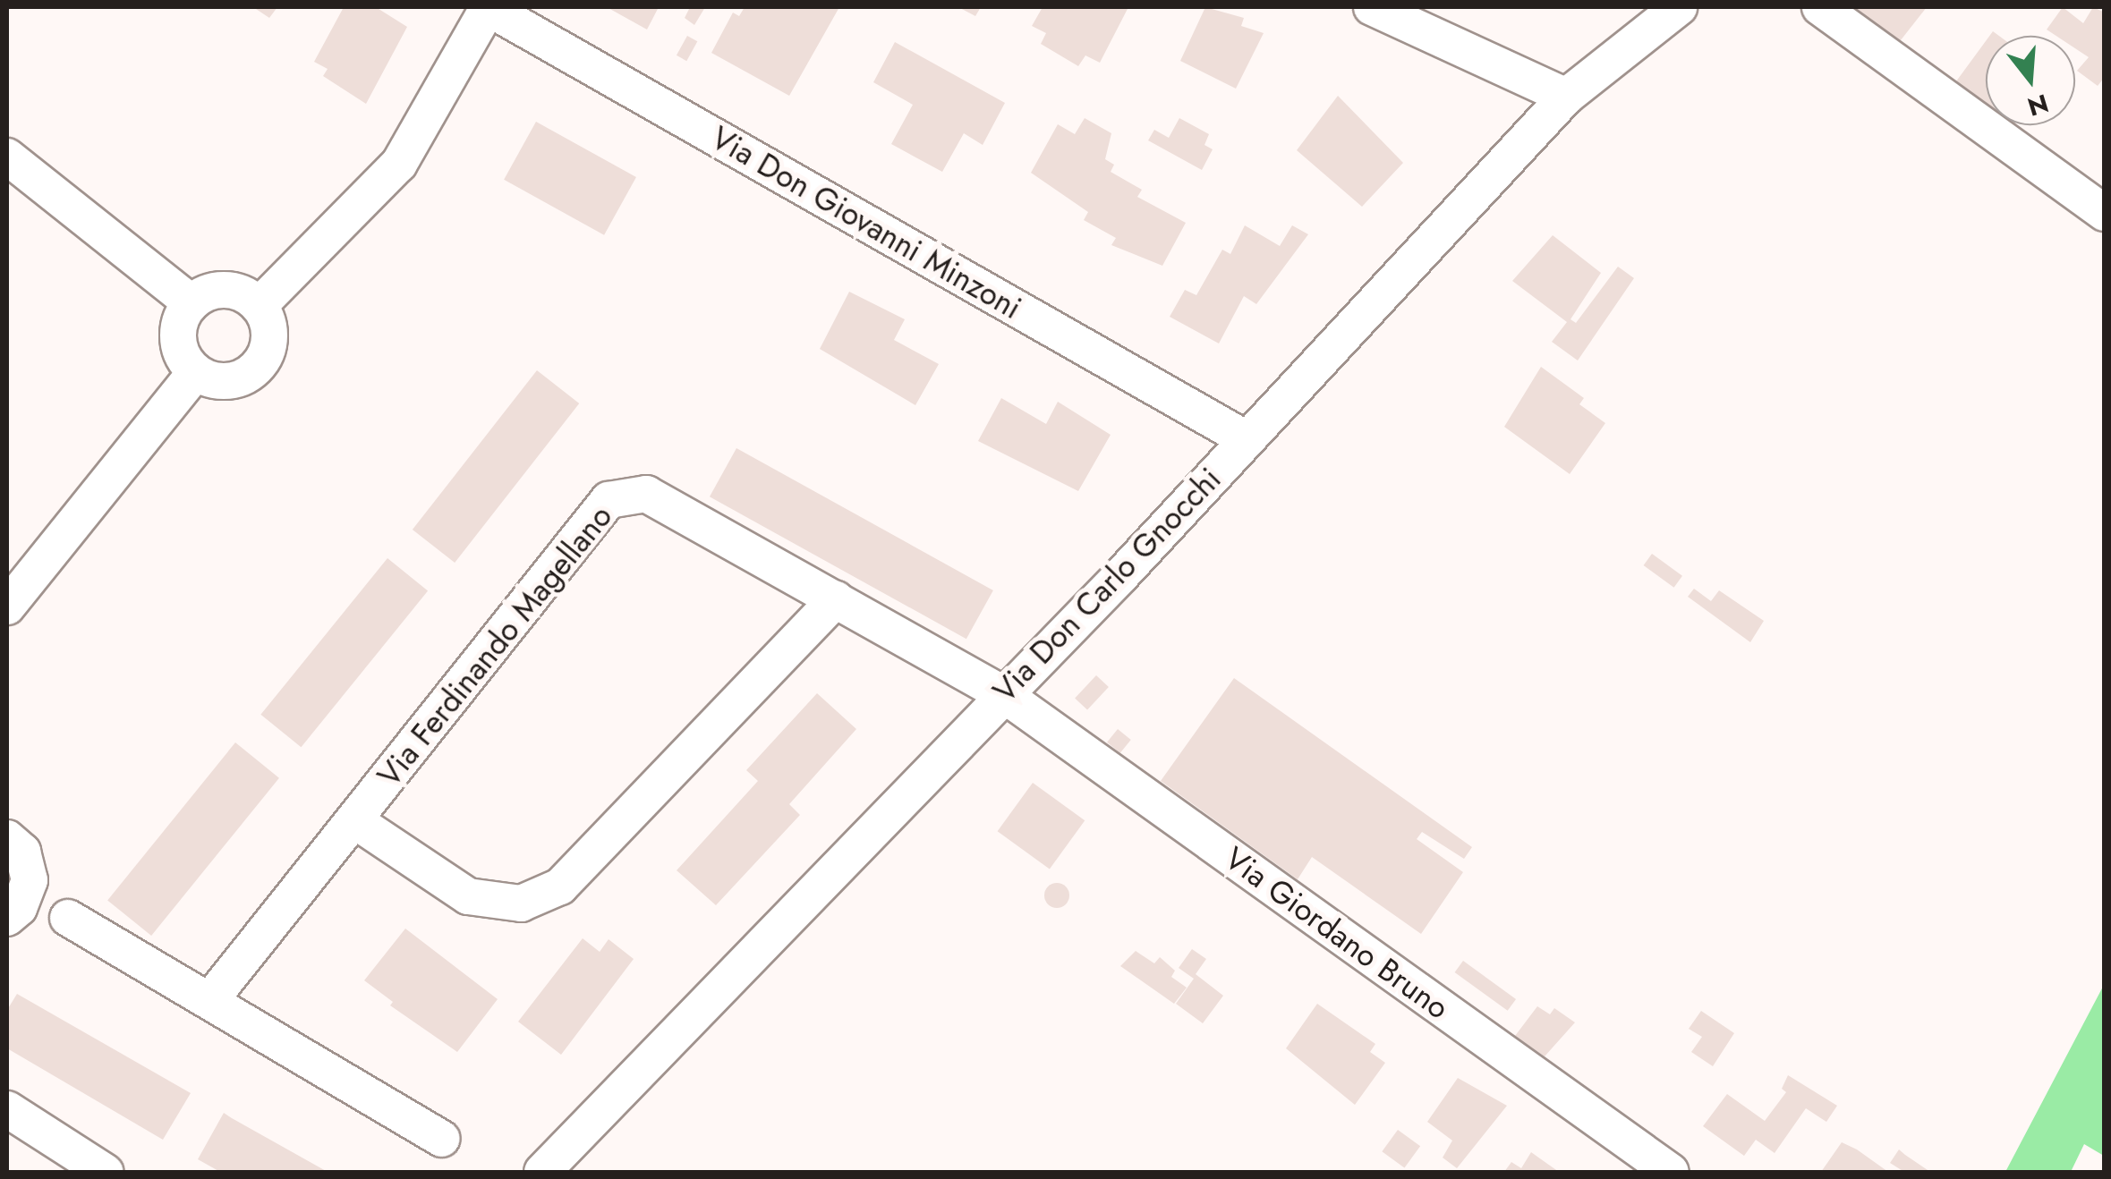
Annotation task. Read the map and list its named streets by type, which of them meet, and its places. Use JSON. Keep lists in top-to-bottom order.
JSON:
{
  "streets": {
    "street": [
      "Via Don Giovanni Minzoni",
      "Via Don Carlo Gnocchi",
      "Via Ferdinando Magellano",
      "Via Giordano Bruno"
    ]
  },
  "crossings": [
    ["Via Don Giovanni Minzoni", "Via Don Carlo Gnocchi"],
    ["Via Don Carlo Gnocchi", "Via Ferdinando Magellano"],
    ["Via Don Carlo Gnocchi", "Via Giordano Bruno"],
    ["Via Ferdinando Magellano", "Via Giordano Bruno"]
  ],
  "north": "bottom"
}
